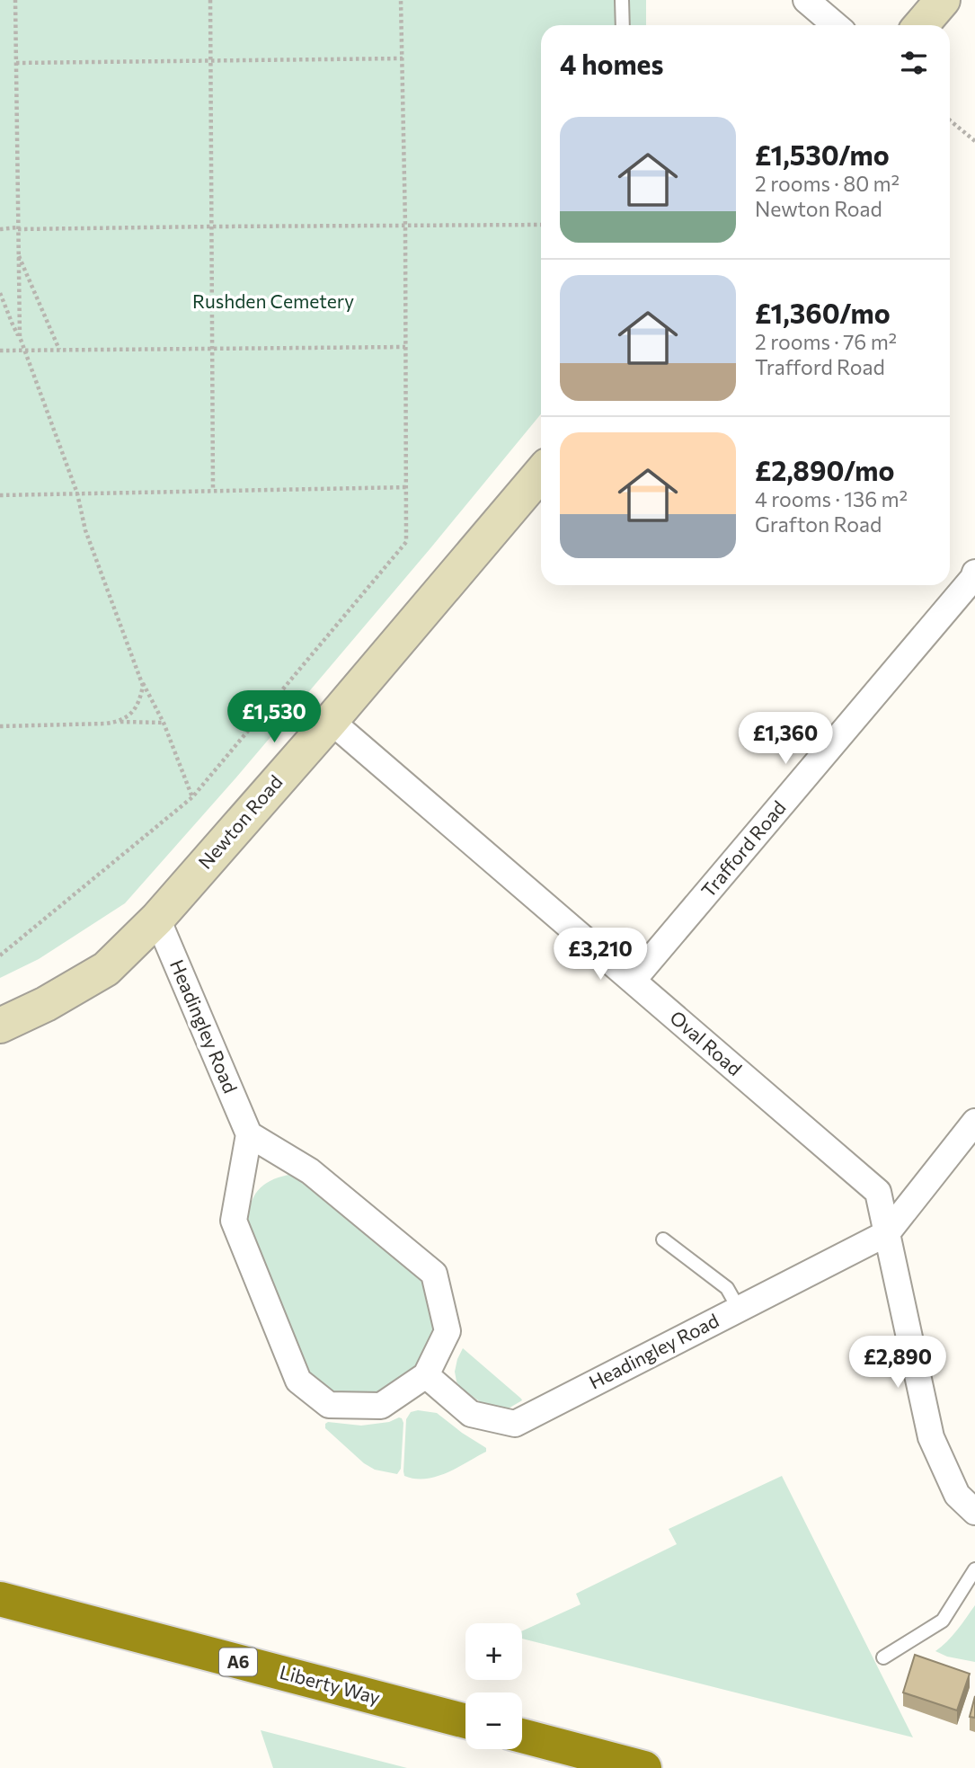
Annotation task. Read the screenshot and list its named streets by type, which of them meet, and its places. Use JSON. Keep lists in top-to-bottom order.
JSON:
{
  "streets": {
    "highway": ["A6", "Liberty Way"],
    "street": [
      "Newton Road",
      "Trafford Road",
      "Headingley Road",
      "Oval Road"
    ]
  },
  "crossings": [
    ["Newton Road", "Headingley Road"],
    ["Newton Road", "Oval Road"],
    ["Trafford Road", "Oval Road"],
    ["Headingley Road", "Oval Road"]
  ],
  "parks": ["Rushden Cemetery"],
  "page": {
    "heading": "4 homes",
    "list": [
      {
        "name": "£1,530/mo",
        "note": "2 rooms · 80 m² · Newton Road"
      },
      {
        "name": "£1,360/mo",
        "note": "2 rooms · 76 m² · Trafford Road"
      },
      {
        "name": "£2,890/mo",
        "note": "4 rooms · 136 m² · Grafton Road"
      }
    ],
    "price": [
      "£1,530",
      "£1,360",
      "£3,210",
      "£2,890"
    ],
    "map_buttons": ["+", "−"]
  }
}
